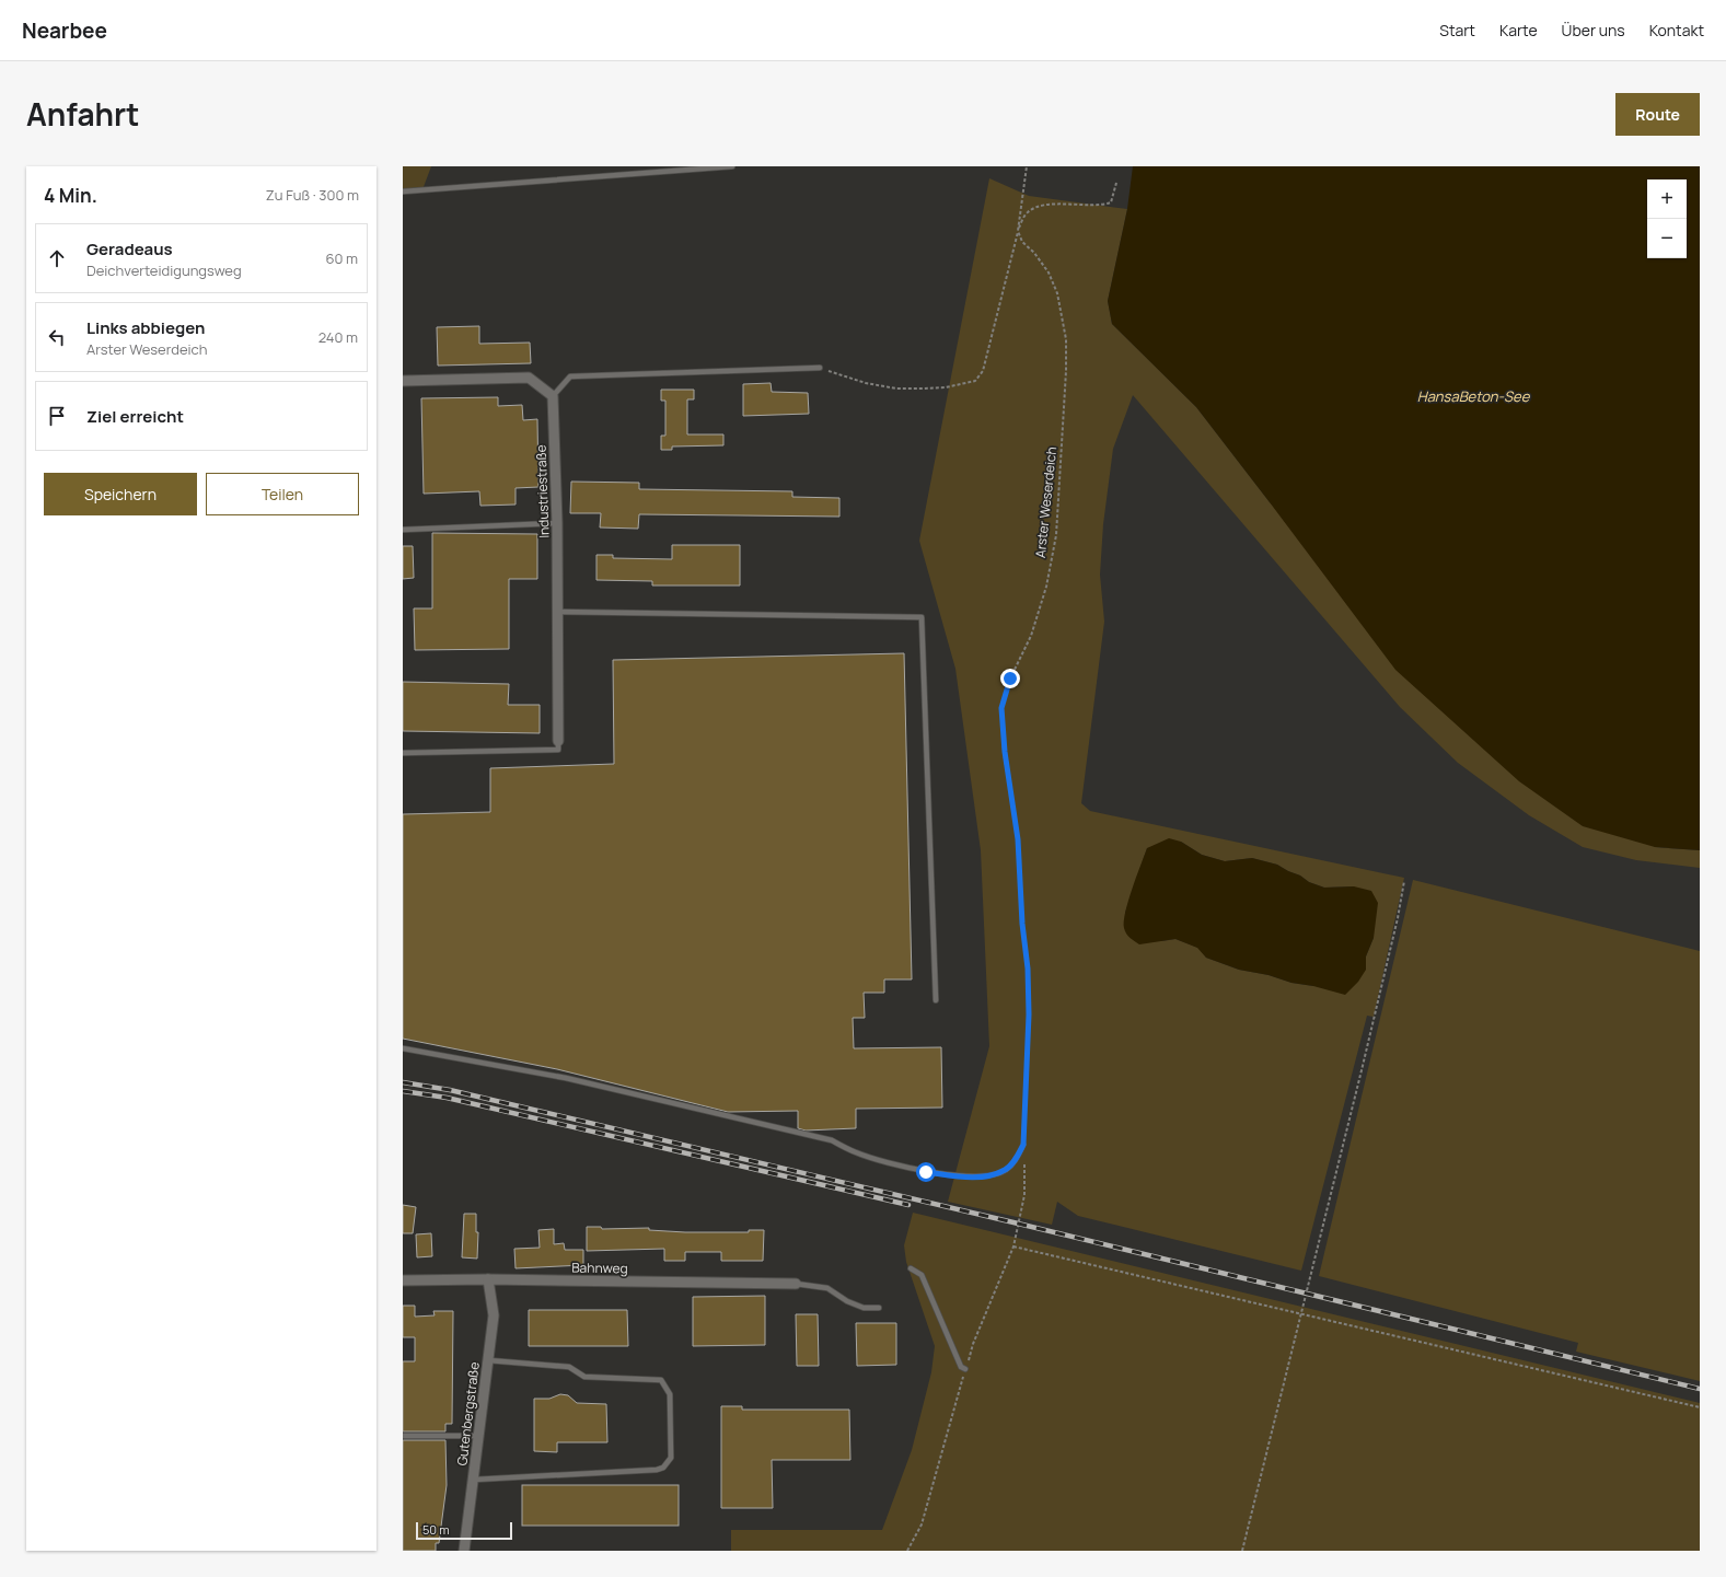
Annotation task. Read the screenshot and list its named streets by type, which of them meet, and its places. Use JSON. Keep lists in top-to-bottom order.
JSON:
{
  "streets": {
    "street": ["Industriestraße", "Bahnweg", "Gutenbergstraße"],
    "path": ["Arster Weserdeich"]
  },
  "crossings": [
    ["Bahnweg", "Gutenbergstraße"]
  ],
  "water": ["HansaBeton-See"],
  "scale_bar": "50 m",
  "page": {
    "header": "Nearbee",
    "nav": [
      "Start",
      "Karte",
      "Über uns",
      "Kontakt"
    ],
    "title": "Anfahrt",
    "buttons": [
      "Route",
      ["Speichern", "Teilen"]
    ],
    "heading": ["4 Min.", "Zu Fuß · 300 m"],
    "map_buttons": ["+", "−"],
    "list": [
      ["Geradeaus", "Deichverteidigungsweg", "60 m"],
      ["Links abbiegen", "Arster Weserdeich", "240 m"],
      "Ziel erreicht"
    ],
    "scale": "50 m"
  }
}
